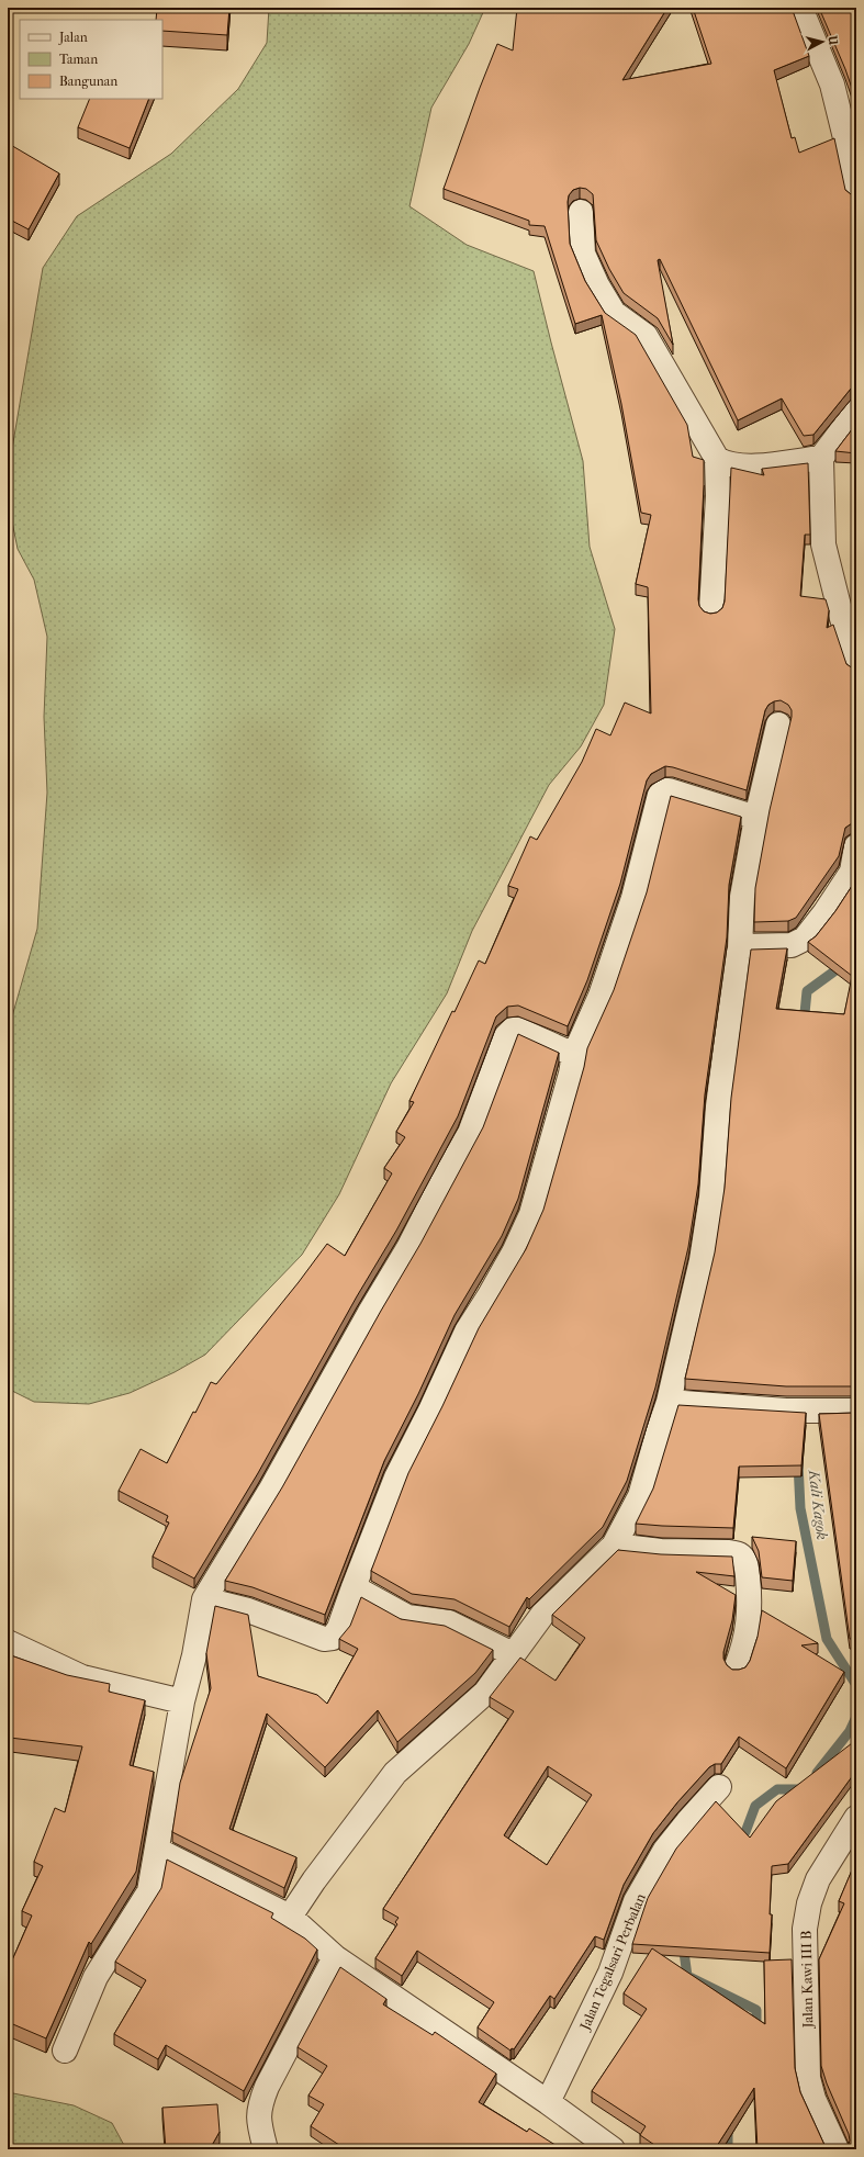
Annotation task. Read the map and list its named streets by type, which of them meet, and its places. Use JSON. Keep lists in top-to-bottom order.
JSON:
{
  "streets": {
    "street": ["Jalan Tegalsari Perbalan", "Jalan Kawi III B"]
  },
  "water": ["Kali Kagok"],
  "legend": ["Jalan", "Taman", "Bangunan"],
  "north": "right"
}
